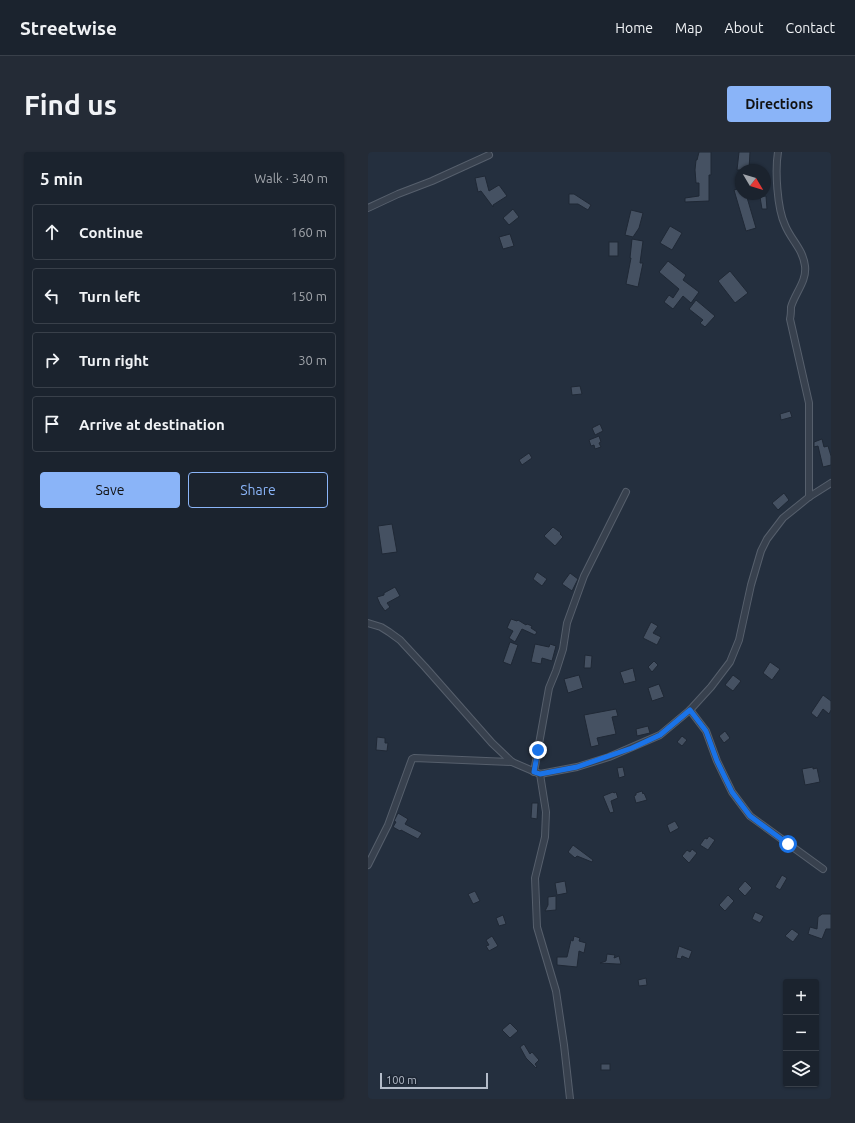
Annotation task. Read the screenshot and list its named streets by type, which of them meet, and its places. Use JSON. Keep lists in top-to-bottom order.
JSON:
{
  "scale_bar": "100 m",
  "north": "bottom right",
  "page": {
    "header": "Streetwise",
    "nav": [
      "Home",
      "Map",
      "About",
      "Contact"
    ],
    "buttons": [
      "Directions",
      ["Save", "Share"]
    ],
    "title": "Find us",
    "heading": ["5 min", "Walk · 340 m"],
    "list": [
      ["Continue", "160 m"],
      ["Turn left", "150 m"],
      ["Turn right", "30 m"],
      "Arrive at destination"
    ],
    "map_buttons": ["+", "−"],
    "scale": "100 m"
  }
}
